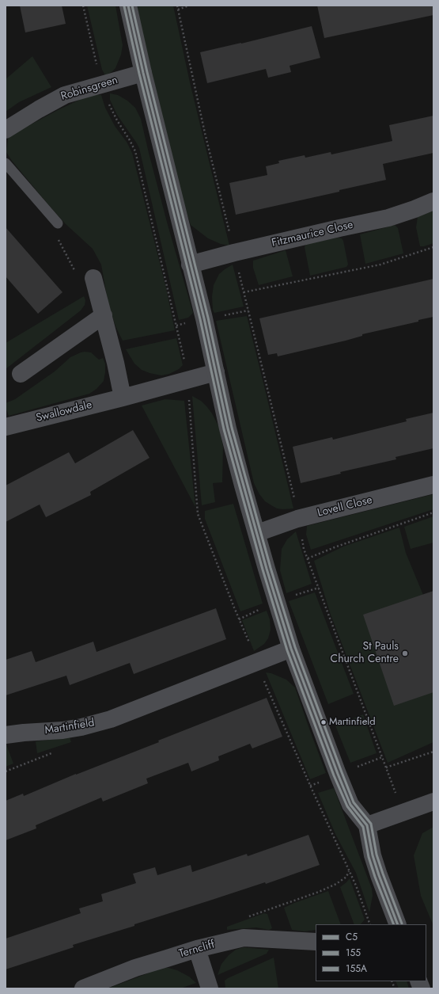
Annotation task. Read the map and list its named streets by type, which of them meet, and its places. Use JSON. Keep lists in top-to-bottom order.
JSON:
{
  "streets": {
    "street": [
      "Robinsgreen",
      "Fitzmaurice Close",
      "Swallowdale",
      "Lovell Close",
      "Martinfield",
      "Terncliff"
    ]
  },
  "places": ["St Pauls Church Centre", "Martinfield"],
  "lines": ["transit line C5", "transit line 155A", "transit line 155"],
  "legend": ["C5", "155", "155A"]
}
